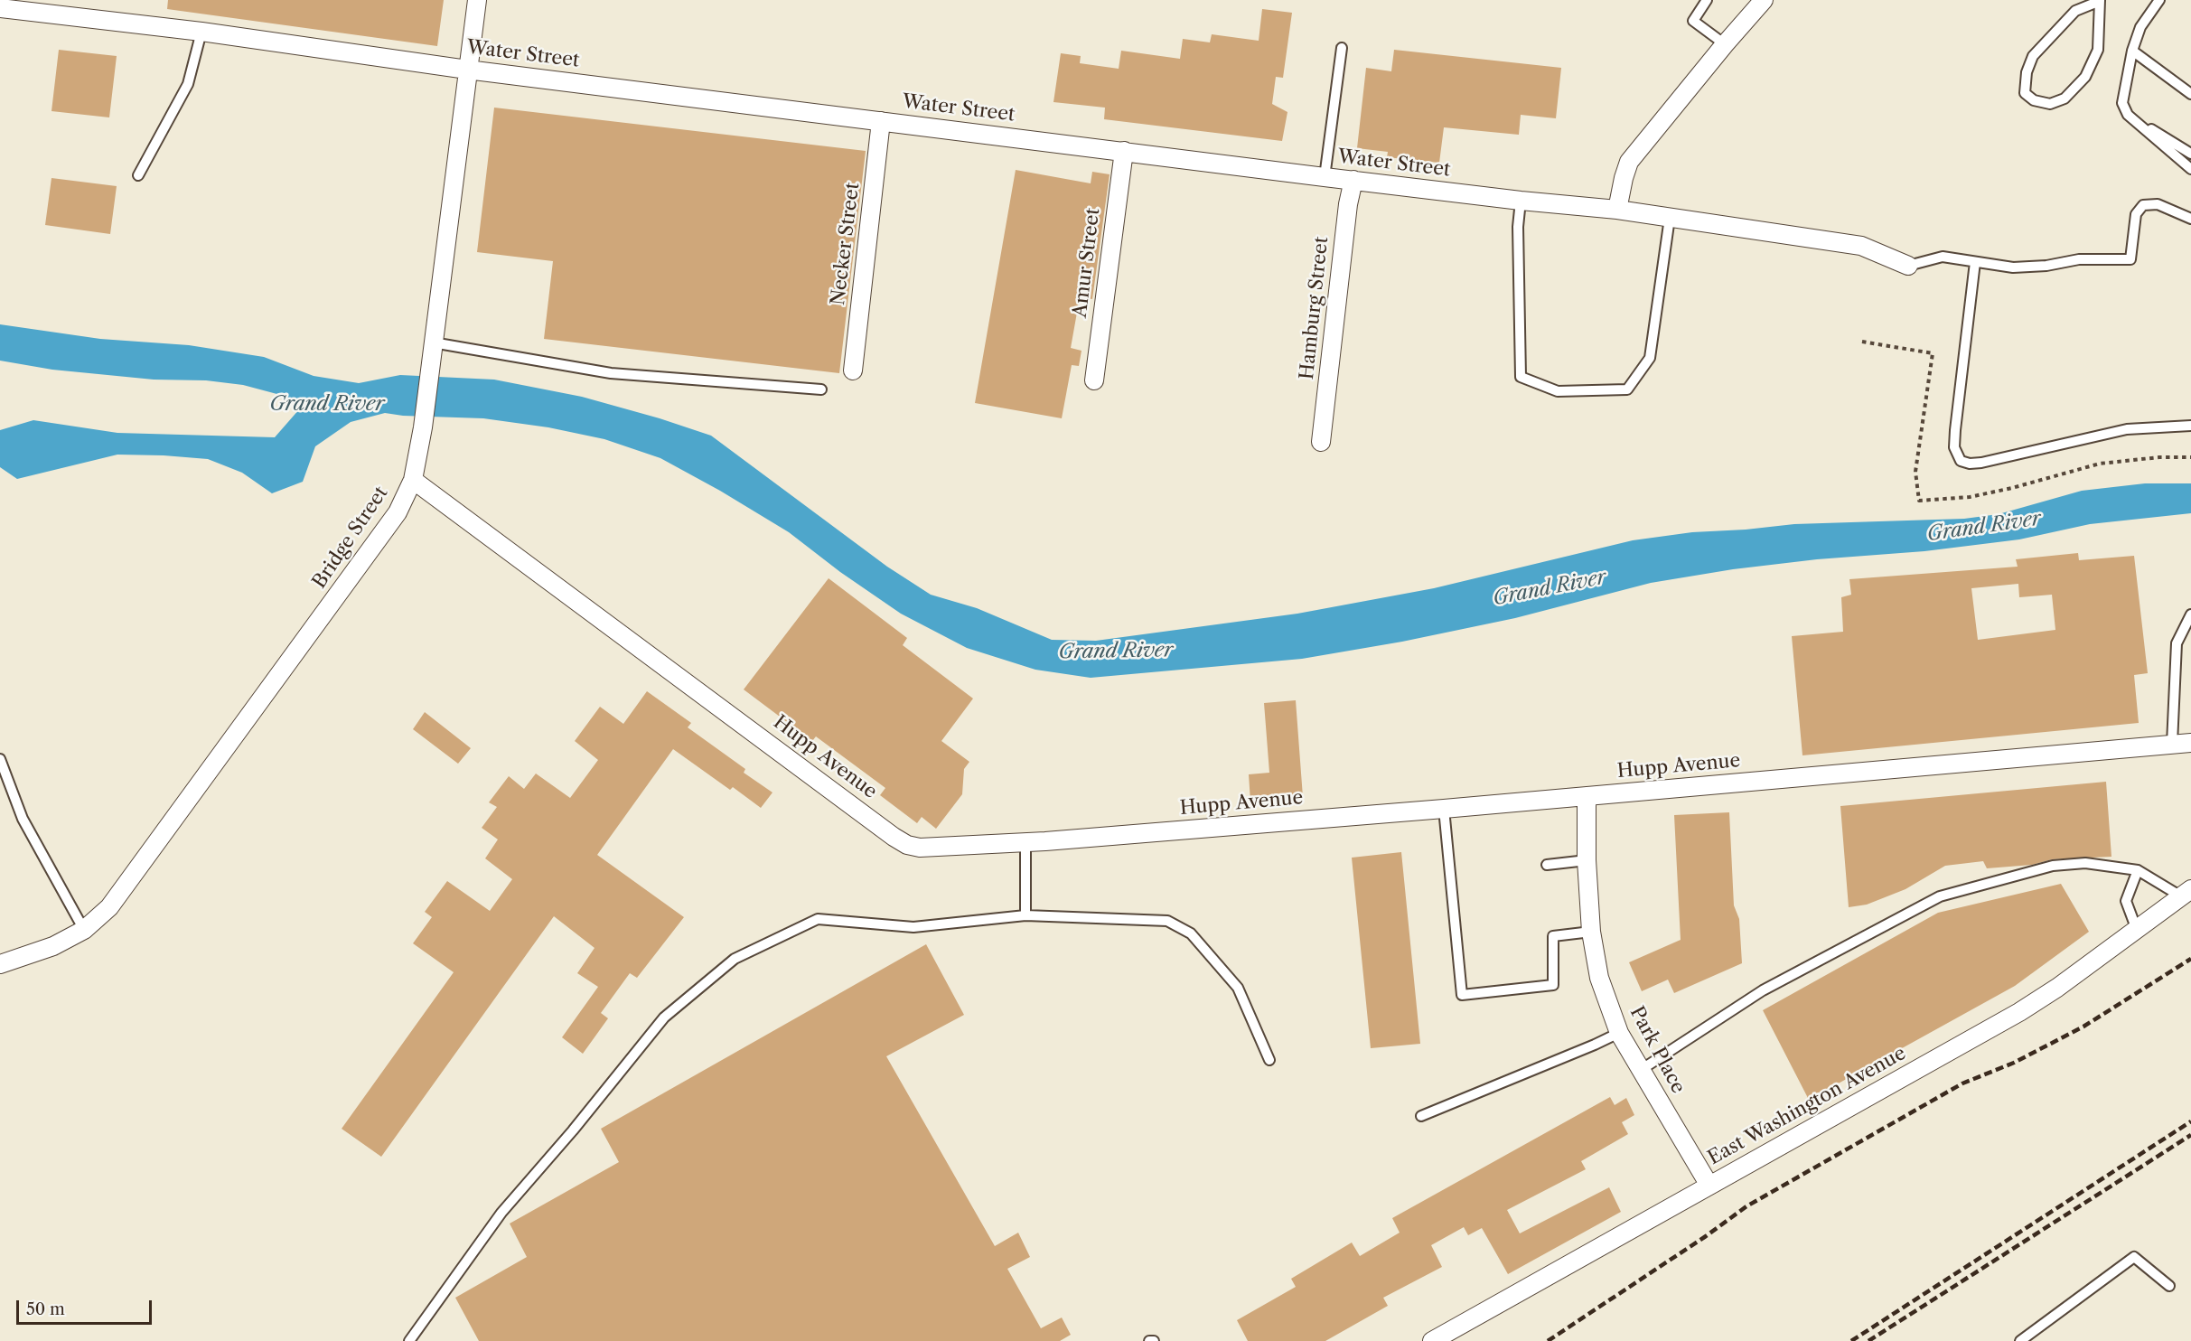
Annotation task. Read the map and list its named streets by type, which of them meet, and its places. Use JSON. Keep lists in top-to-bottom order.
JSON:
{
  "streets": {
    "street": [
      "Water Street",
      "Necker Street",
      "Amur Street",
      "Hamburg Street",
      "Bridge Street",
      "Hupp Avenue",
      "Park Place",
      "East Washington Avenue"
    ]
  },
  "crossings": [
    ["Water Street", "Necker Street"],
    ["Water Street", "Amur Street"],
    ["Water Street", "Hamburg Street"],
    ["Water Street", "Bridge Street"],
    ["Bridge Street", "Hupp Avenue"],
    ["Hupp Avenue", "Park Place"],
    ["Park Place", "East Washington Avenue"]
  ],
  "water": ["Grand River"],
  "scale_bar": "50 m"
}
